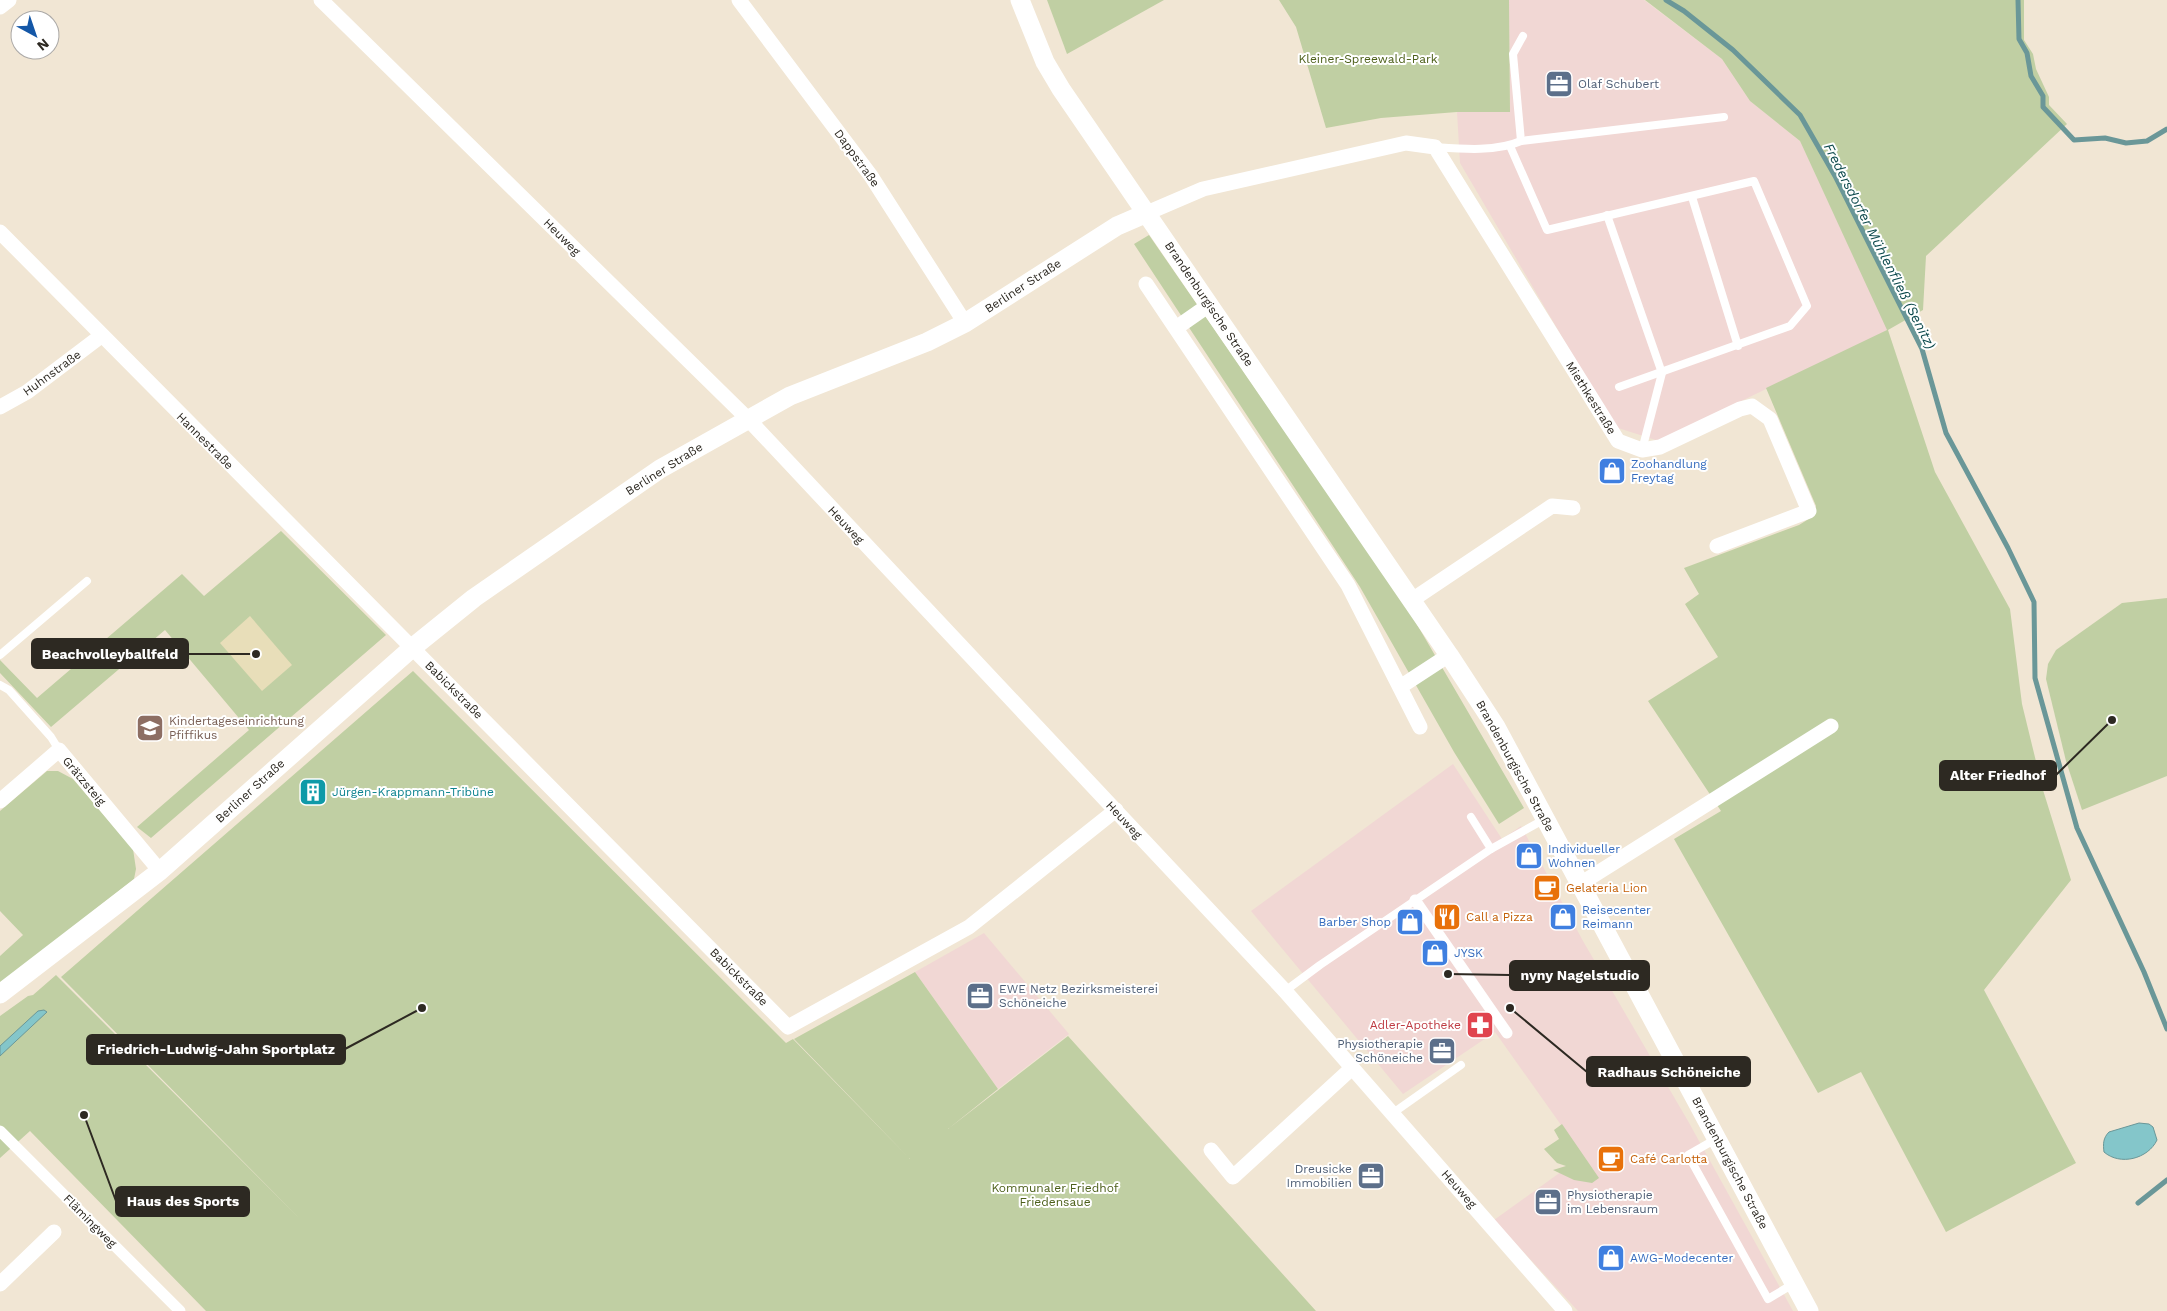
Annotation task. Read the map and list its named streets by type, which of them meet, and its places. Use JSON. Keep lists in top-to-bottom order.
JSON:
{
  "streets": {
    "street": [
      "Dappstraße",
      "Heuweg",
      "Berliner Straße",
      "Brandenburgische Straße",
      "Huhnstraße",
      "Miethkestraße",
      "Hannestraße",
      "Babickstraße",
      "Grätzsteig",
      "Flämingweg"
    ]
  },
  "crossings": [
    ["Dappstraße", "Berliner Straße"],
    ["Heuweg", "Berliner Straße"],
    ["Heuweg", "Babickstraße"],
    ["Berliner Straße", "Brandenburgische Straße"],
    ["Berliner Straße", "Miethkestraße"],
    ["Berliner Straße", "Hannestraße"],
    ["Berliner Straße", "Babickstraße"],
    ["Berliner Straße", "Grätzsteig"],
    ["Huhnstraße", "Hannestraße"],
    ["Hannestraße", "Babickstraße"]
  ],
  "water": ["Fredersdorfer Mühlenfließ (Senitz)"],
  "parks": ["Kleiner-Spreewald-Park", "Kommunaler Friedhof Friedensaue"],
  "places": {
    "office": [
      "Olaf Schubert",
      "EWE Netz Bezirksmeisterei Schöneiche",
      "Physiotherapie Schöneiche",
      "Dreusicke Immobilien",
      "Physiotherapie im Lebensraum"
    ],
    "shop": [
      "Zoohandlung Freytag",
      "Individueller Wohnen",
      "Reisecenter Reimann",
      "Barber Shop",
      "JYSK",
      "AWG-Modecenter"
    ],
    "other": [
      "Beachvolleyballfeld",
      "Alter Friedhof",
      "nyny Nagelstudio",
      "Friedrich-Ludwig-Jahn Sportplatz",
      "Radhaus Schöneiche",
      "Haus des Sports"
    ],
    "school or university": ["Kindertageseinrichtung Pfiffikus"],
    "building": ["Jürgen-Krappmann-Tribüne"],
    "cafe": ["Gelateria Lion", "Café Carlotta"],
    "restaurant": ["Call a Pizza"],
    "pharmacy": ["Adler-Apotheke"]
  },
  "north": "bottom right"
}
